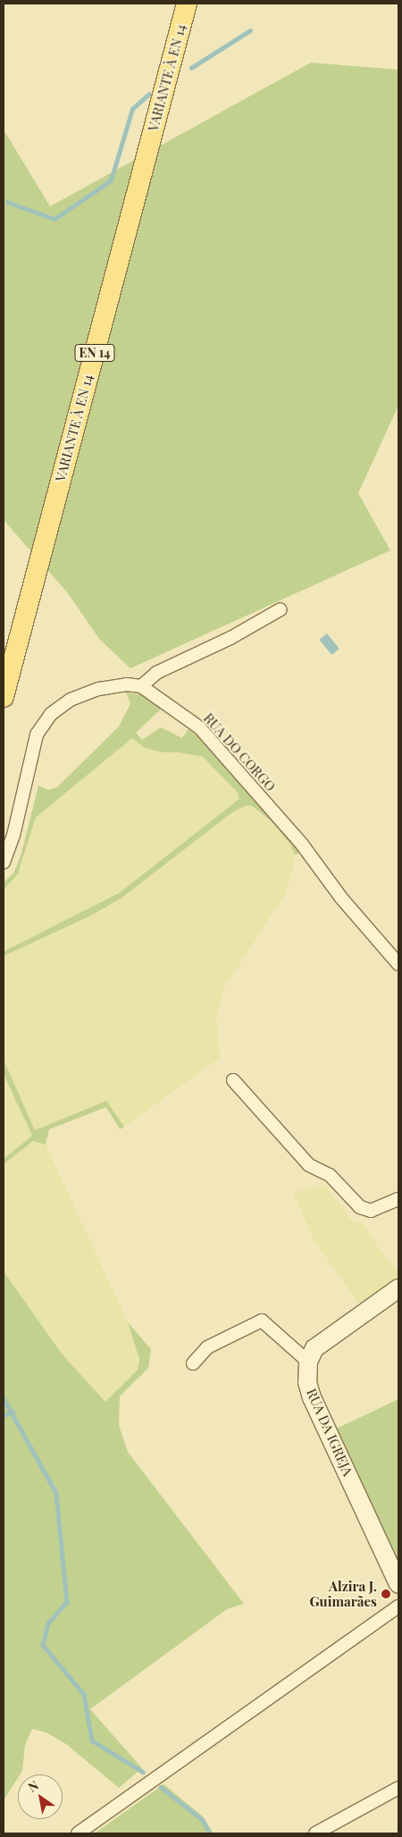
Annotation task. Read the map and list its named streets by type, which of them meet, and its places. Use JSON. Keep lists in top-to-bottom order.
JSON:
{
  "streets": {
    "main road": ["VARIANTE À EN 14", "EN 14"],
    "street": ["RUA DO CORGO", "RUA DA IGREJA"]
  },
  "places": ["Alzira J. Guimarães"],
  "north": "top left"
}
